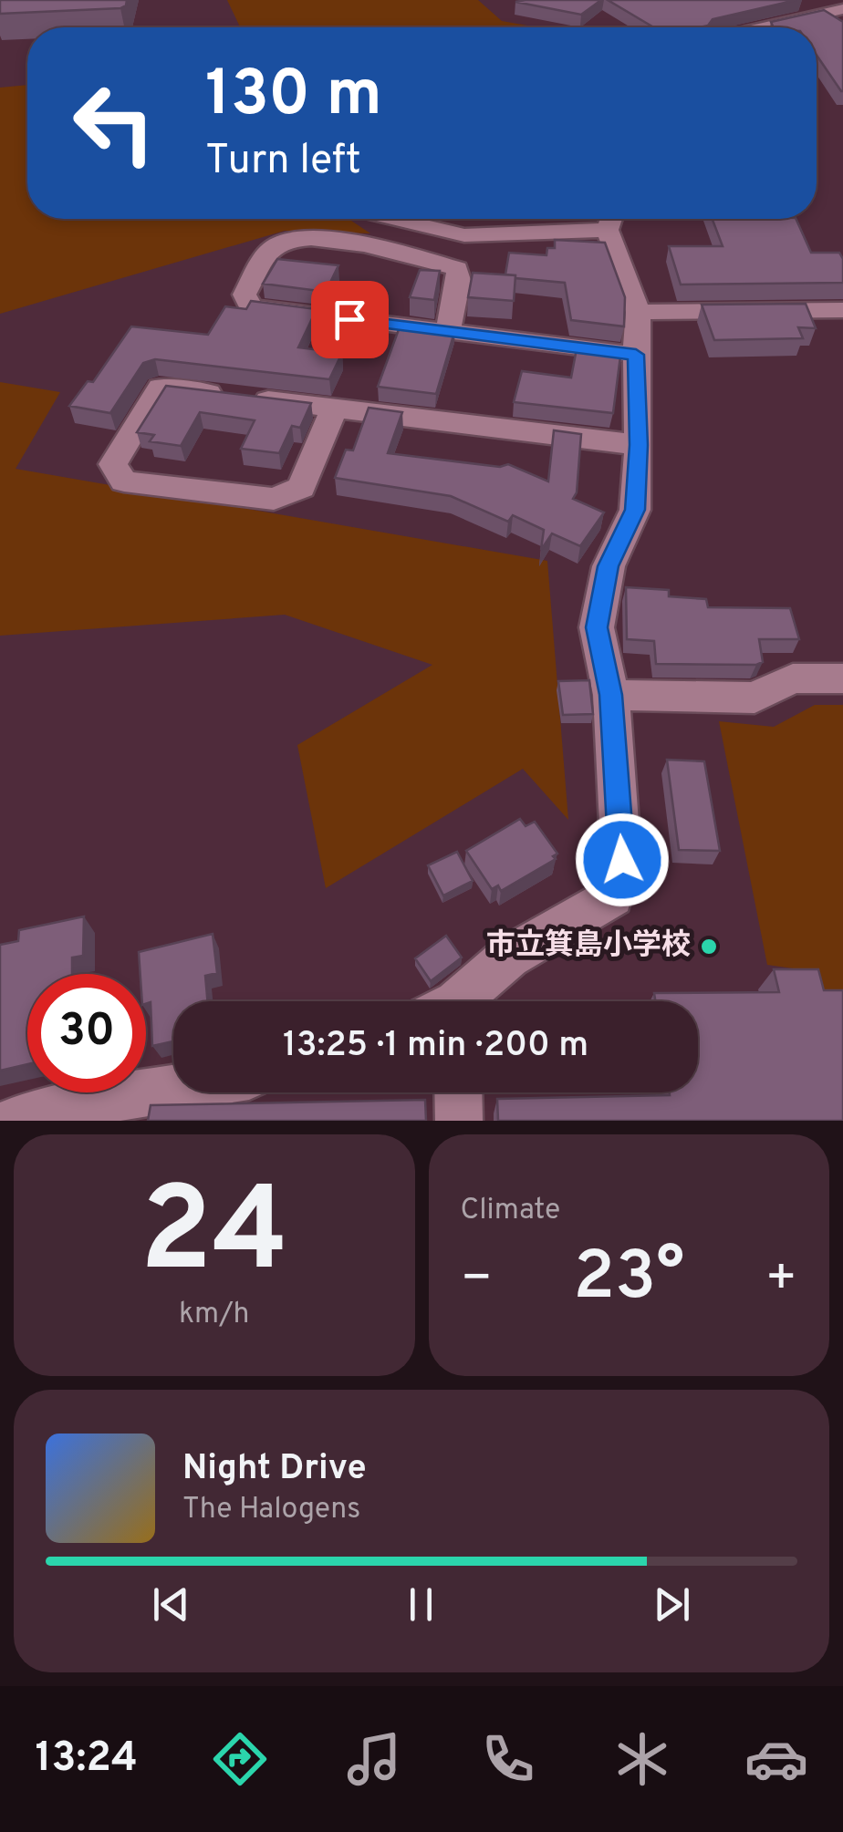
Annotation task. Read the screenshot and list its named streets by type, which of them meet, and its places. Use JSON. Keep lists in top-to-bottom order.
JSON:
{
  "places": ["市立箕島小学校"],
  "page": {
    "turn": ["130 m", "Turn left"],
    "limit": "30",
    "trip": "13:25 · 1 min · 200 m",
    "tile": [
      ["24", "km/h"],
      "Climate"
    ],
    "heat": ["−", "23°", "+"],
    "song": ["Night Drive", "The Halogens"],
    "tabs": "13:24"
  }
}
